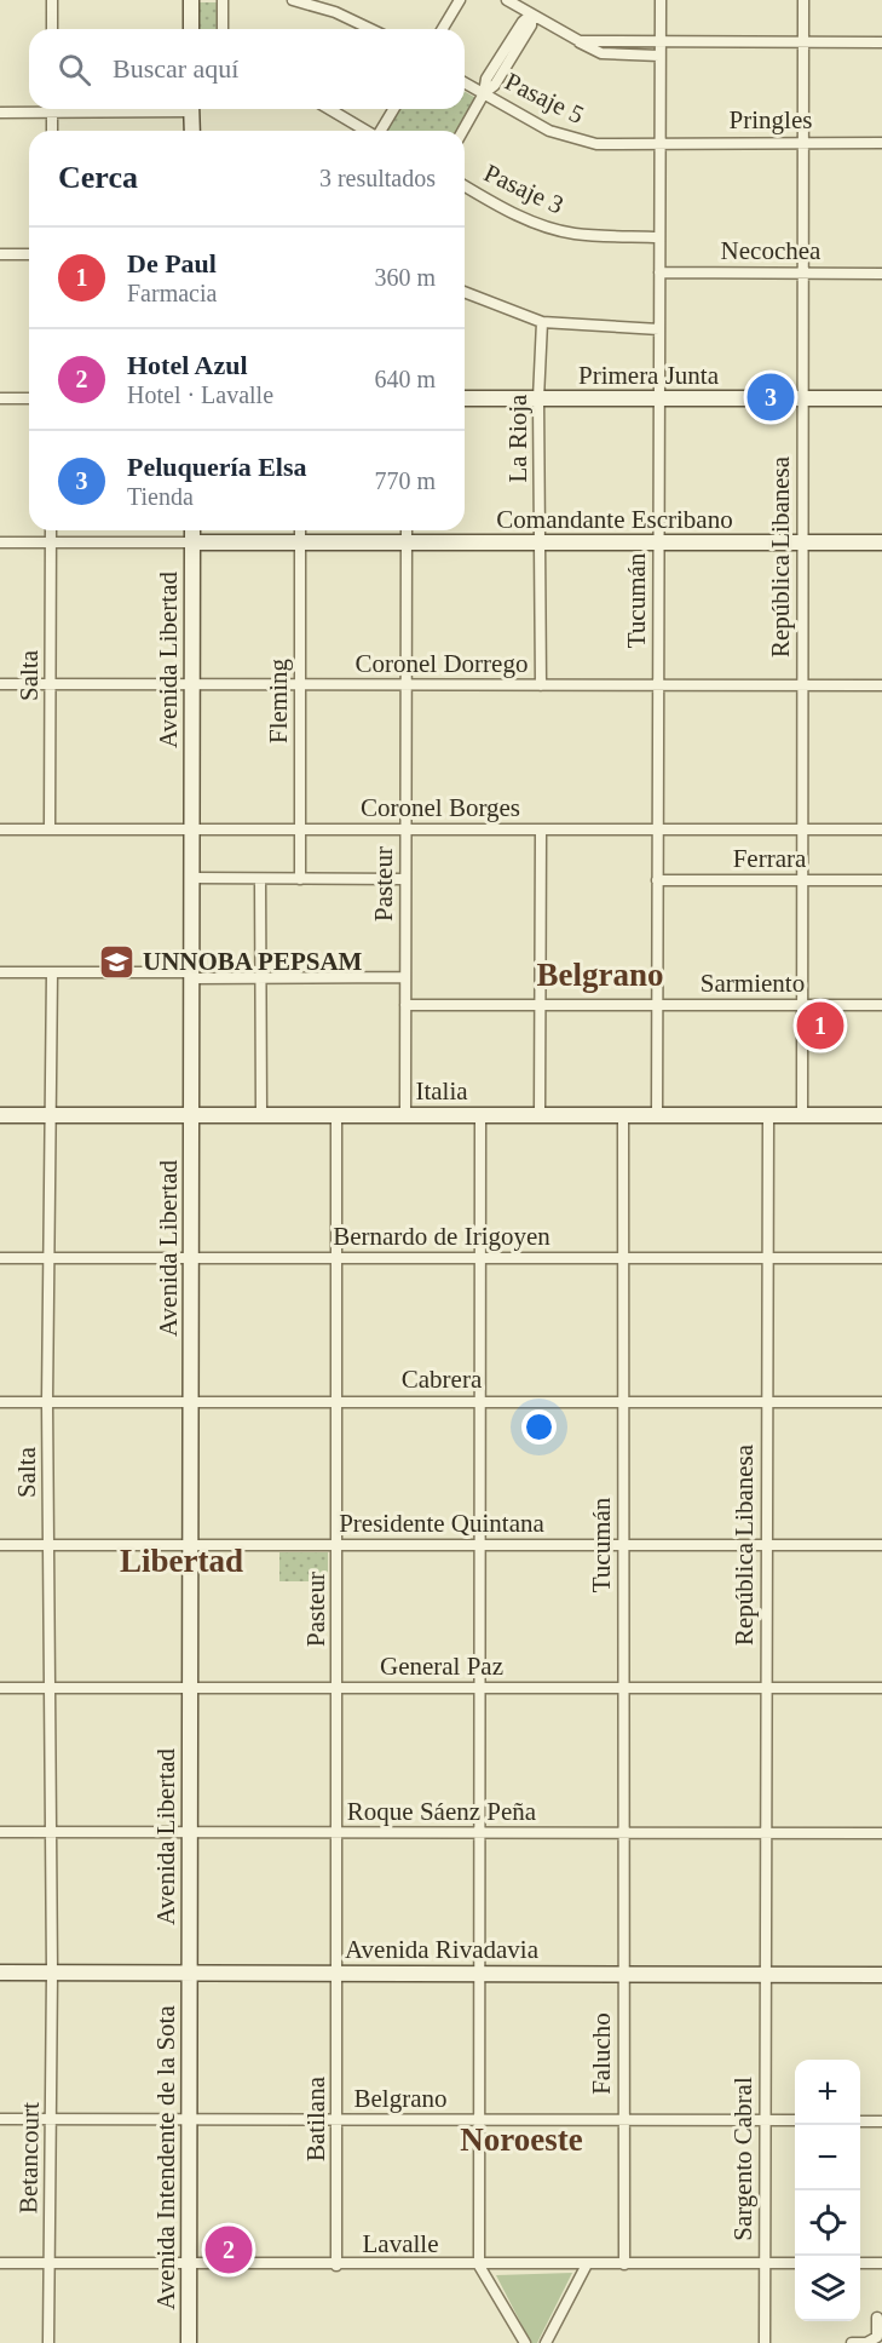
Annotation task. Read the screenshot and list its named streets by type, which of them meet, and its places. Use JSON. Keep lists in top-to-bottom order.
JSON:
{
  "streets": {
    "main road": [
      "Primera Junta",
      "Comandante Escribano",
      "Avenida Libertad",
      "Italia",
      "Avenida Rivadavia",
      "Avenida Intendente de la Sota"
    ],
    "street": [
      "Pasaje 5",
      "Pringles",
      "Pasaje 3",
      "Necochea",
      "La Rioja",
      "República Libanesa",
      "Tucumán",
      "Coronel Dorrego",
      "Salta",
      "Fleming",
      "Coronel Borges",
      "Ferrara",
      "Pasteur",
      "Sarmiento",
      "Bernardo de Irigoyen",
      "Cabrera",
      "Presidente Quintana",
      "General Paz",
      "Roque Sáenz Peña",
      "Falucho",
      "Belgrano",
      "Batilana",
      "Betancourt",
      "Sargento Cabral",
      "Lavalle"
    ]
  },
  "crossings": [
    ["Pasaje 5", "Pringles"],
    ["Pasaje 5", "Tucumán"],
    ["Pringles", "República Libanesa"],
    ["Pringles", "Tucumán"],
    ["Pasaje 3", "Tucumán"],
    ["Necochea", "República Libanesa"],
    ["Necochea", "Tucumán"],
    ["Primera Junta", "La Rioja"],
    ["Primera Junta", "República Libanesa"],
    ["Primera Junta", "Tucumán"],
    ["La Rioja", "Comandante Escribano"],
    ["La Rioja", "Coronel Dorrego"],
    ["Comandante Escribano", "República Libanesa"],
    ["Comandante Escribano", "Tucumán"],
    ["Comandante Escribano", "Avenida Libertad"],
    ["Comandante Escribano", "Salta"],
    ["Comandante Escribano", "Fleming"],
    ["Comandante Escribano", "Pasteur"],
    ["República Libanesa", "Coronel Dorrego"],
    ["República Libanesa", "Coronel Borges"],
    ["República Libanesa", "Ferrara"],
    ["República Libanesa", "Sarmiento"],
    ["República Libanesa", "Italia"],
    ["República Libanesa", "Bernardo de Irigoyen"],
    ["República Libanesa", "Cabrera"],
    ["República Libanesa", "Presidente Quintana"],
    ["República Libanesa", "General Paz"],
    ["República Libanesa", "Roque Sáenz Peña"],
    ["República Libanesa", "Avenida Rivadavia"],
    ["República Libanesa", "Sargento Cabral"],
    ["Tucumán", "Coronel Dorrego"],
    ["Tucumán", "Coronel Borges"],
    ["Tucumán", "Ferrara"],
    ["Tucumán", "Sarmiento"],
    ["Tucumán", "Italia"],
    ["Tucumán", "Bernardo de Irigoyen"],
    ["Tucumán", "Cabrera"],
    ["Tucumán", "Presidente Quintana"],
    ["Tucumán", "General Paz"],
    ["Tucumán", "Roque Sáenz Peña"],
    ["Tucumán", "Avenida Rivadavia"],
    ["Tucumán", "Falucho"],
    ["Avenida Libertad", "Coronel Dorrego"],
    ["Avenida Libertad", "Coronel Borges"],
    ["Avenida Libertad", "Italia"],
    ["Avenida Libertad", "Bernardo de Irigoyen"],
    ["Avenida Libertad", "Cabrera"],
    ["Avenida Libertad", "Presidente Quintana"],
    ["Avenida Libertad", "General Paz"],
    ["Avenida Libertad", "Roque Sáenz Peña"],
    ["Avenida Libertad", "Avenida Rivadavia"],
    ["Avenida Libertad", "Avenida Intendente de la Sota"],
    ["Coronel Dorrego", "Salta"],
    ["Coronel Dorrego", "Fleming"],
    ["Coronel Dorrego", "Pasteur"],
    ["Salta", "Coronel Borges"],
    ["Salta", "Italia"],
    ["Salta", "Bernardo de Irigoyen"],
    ["Salta", "Cabrera"],
    ["Salta", "Presidente Quintana"],
    ["Salta", "General Paz"],
    ["Salta", "Roque Sáenz Peña"],
    ["Salta", "Avenida Rivadavia"],
    ["Salta", "Betancourt"],
    ["Fleming", "Coronel Borges"],
    ["Coronel Borges", "Pasteur"],
    ["Pasteur", "Sarmiento"],
    ["Pasteur", "Italia"],
    ["Pasteur", "Bernardo de Irigoyen"],
    ["Pasteur", "Cabrera"],
    ["Pasteur", "Presidente Quintana"],
    ["Pasteur", "General Paz"],
    ["Pasteur", "Roque Sáenz Peña"],
    ["Pasteur", "Avenida Rivadavia"],
    ["Pasteur", "Batilana"],
    ["Avenida Rivadavia", "Falucho"],
    ["Avenida Rivadavia", "Batilana"],
    ["Avenida Rivadavia", "Betancourt"],
    ["Avenida Rivadavia", "Avenida Intendente de la Sota"],
    ["Avenida Rivadavia", "Sargento Cabral"],
    ["Falucho", "Belgrano"],
    ["Falucho", "Lavalle"],
    ["Belgrano", "Batilana"],
    ["Belgrano", "Betancourt"],
    ["Belgrano", "Avenida Intendente de la Sota"],
    ["Belgrano", "Sargento Cabral"],
    ["Batilana", "Lavalle"],
    ["Betancourt", "Lavalle"],
    ["Avenida Intendente de la Sota", "Lavalle"],
    ["Sargento Cabral", "Lavalle"]
  ],
  "districts": ["Belgrano", "Libertad", "Noroeste"],
  "places": {
    "school or university": ["UNNOBA PEPSAM"]
  },
  "page": {
    "search": "Buscar aquí",
    "heading": ["Cerca", "3 resultados"],
    "list": [
      {
        "mark": "1",
        "name": "De Paul",
        "note": "Farmacia",
        "value": "360 m"
      },
      {
        "mark": "2",
        "name": "Hotel Azul",
        "note": "Hotel · Lavalle",
        "value": "640 m"
      },
      {
        "mark": "3",
        "name": "Peluquería Elsa",
        "note": "Tienda",
        "value": "770 m"
      }
    ],
    "pins": ["3", "1", "2"],
    "map_buttons": ["+", "−"]
  }
}
